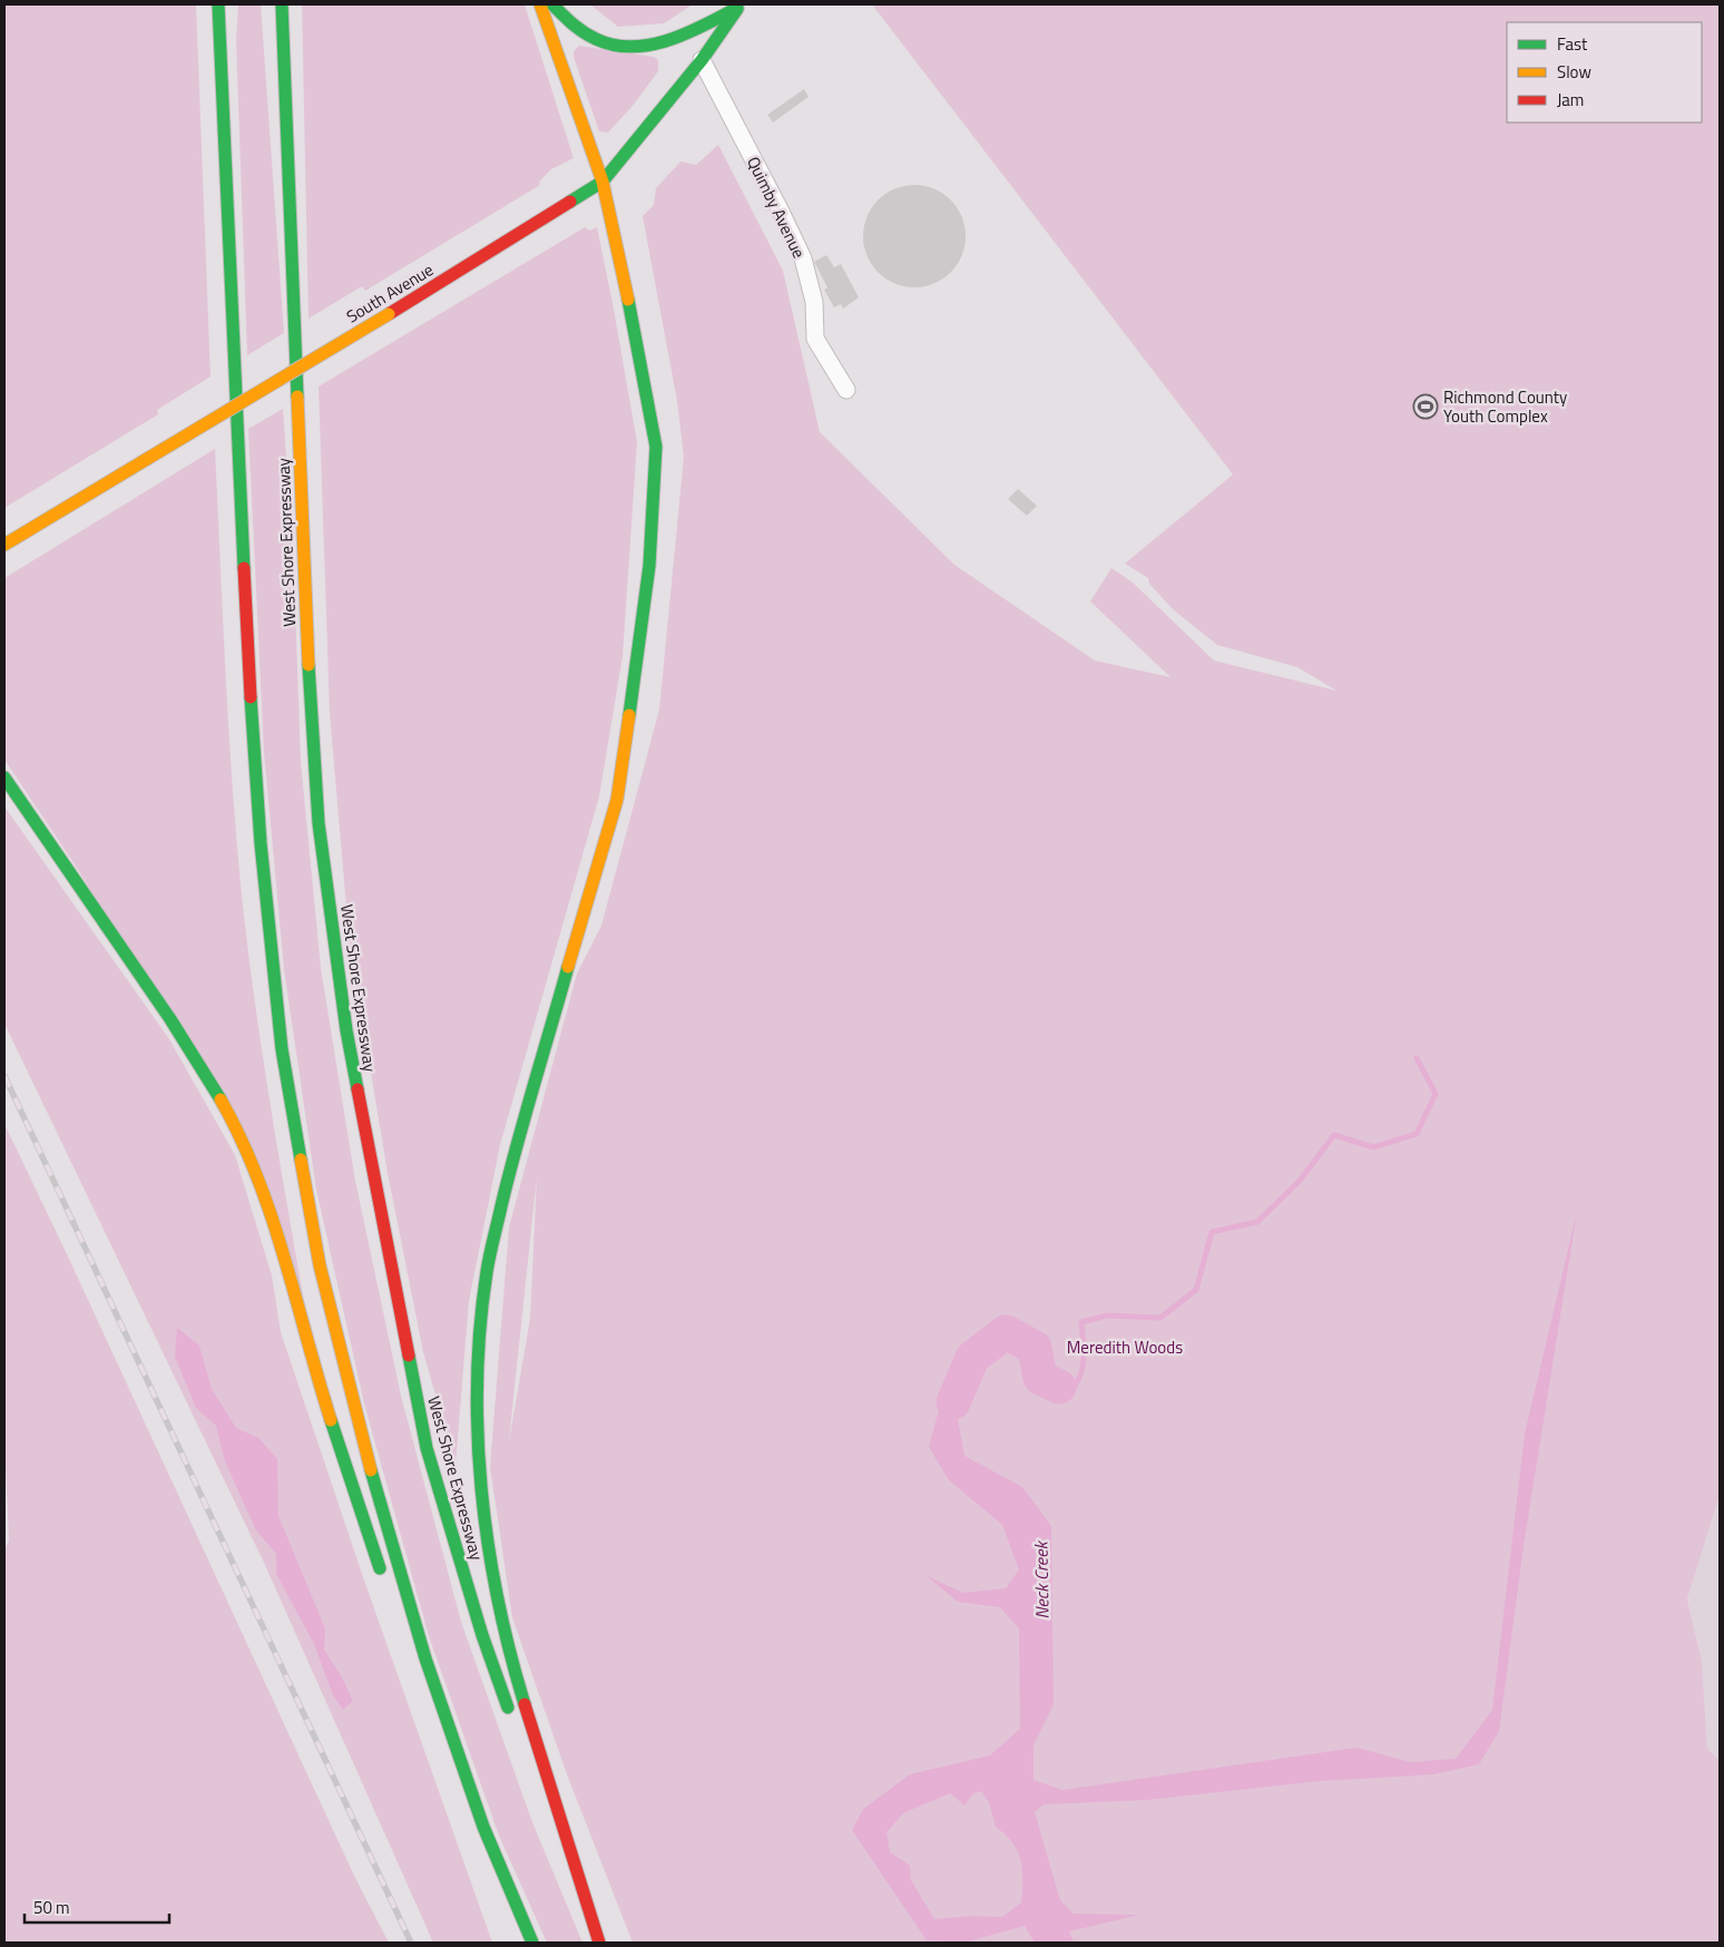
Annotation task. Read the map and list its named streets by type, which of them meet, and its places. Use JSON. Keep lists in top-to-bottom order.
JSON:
{
  "streets": {
    "main road": ["South Avenue", "West Shore Expressway"],
    "street": ["Quimby Avenue"]
  },
  "crossings": [
    ["Quimby Avenue", "South Avenue"]
  ],
  "water": ["Neck Creek"],
  "parks": ["Meredith Woods"],
  "places": {
    "sports": ["Richmond County Youth Complex"]
  },
  "legend": ["Fast", "Slow", "Jam"],
  "scale_bar": "50 m"
}
